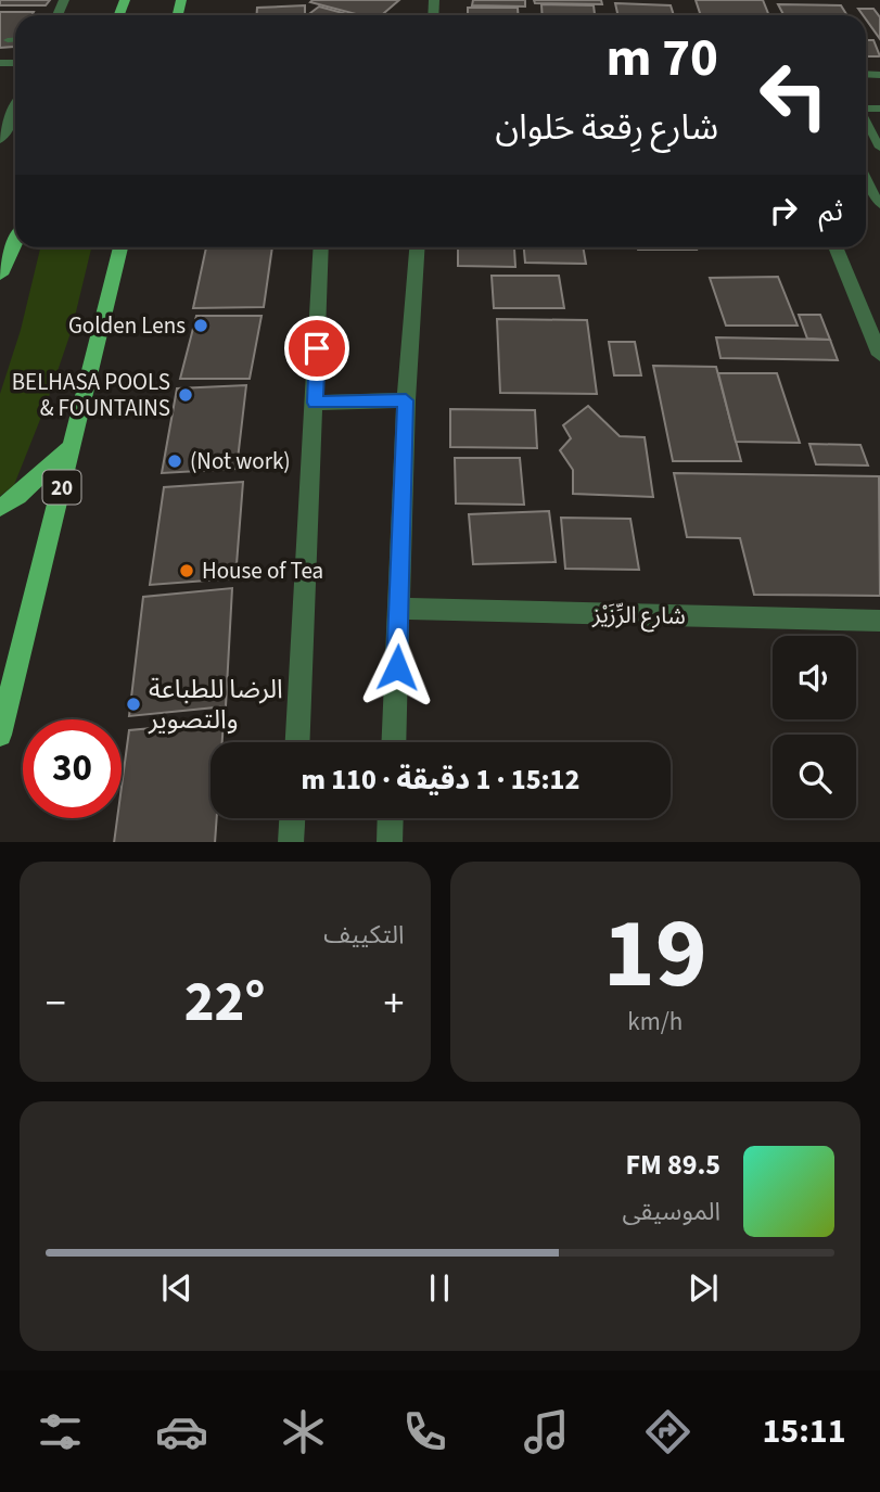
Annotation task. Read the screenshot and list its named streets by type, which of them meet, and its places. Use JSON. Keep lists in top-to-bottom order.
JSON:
{
  "streets": {
    "main road": ["20"],
    "street": ["شارع الرِّزَيْز"]
  },
  "places": [
    "Golden Lens",
    "BELHASA POOLS & FOUNTAINS",
    "(Not work)",
    "House of Tea",
    "الرضا للطباعة والتصوير"
  ],
  "page": {
    "turn": ["70 m", "شارع رِقعة حَلوان"],
    "then": "ثم",
    "limit": "30",
    "trip": "15:12 · 1 دقيقة · 110 m",
    "tile": [
      ["19", "km/h"],
      "التكييف"
    ],
    "heat": ["−", "22°", "+"],
    "song": ["89.5 FM", "الموسيقى"],
    "tabs": "15:11"
  }
}
